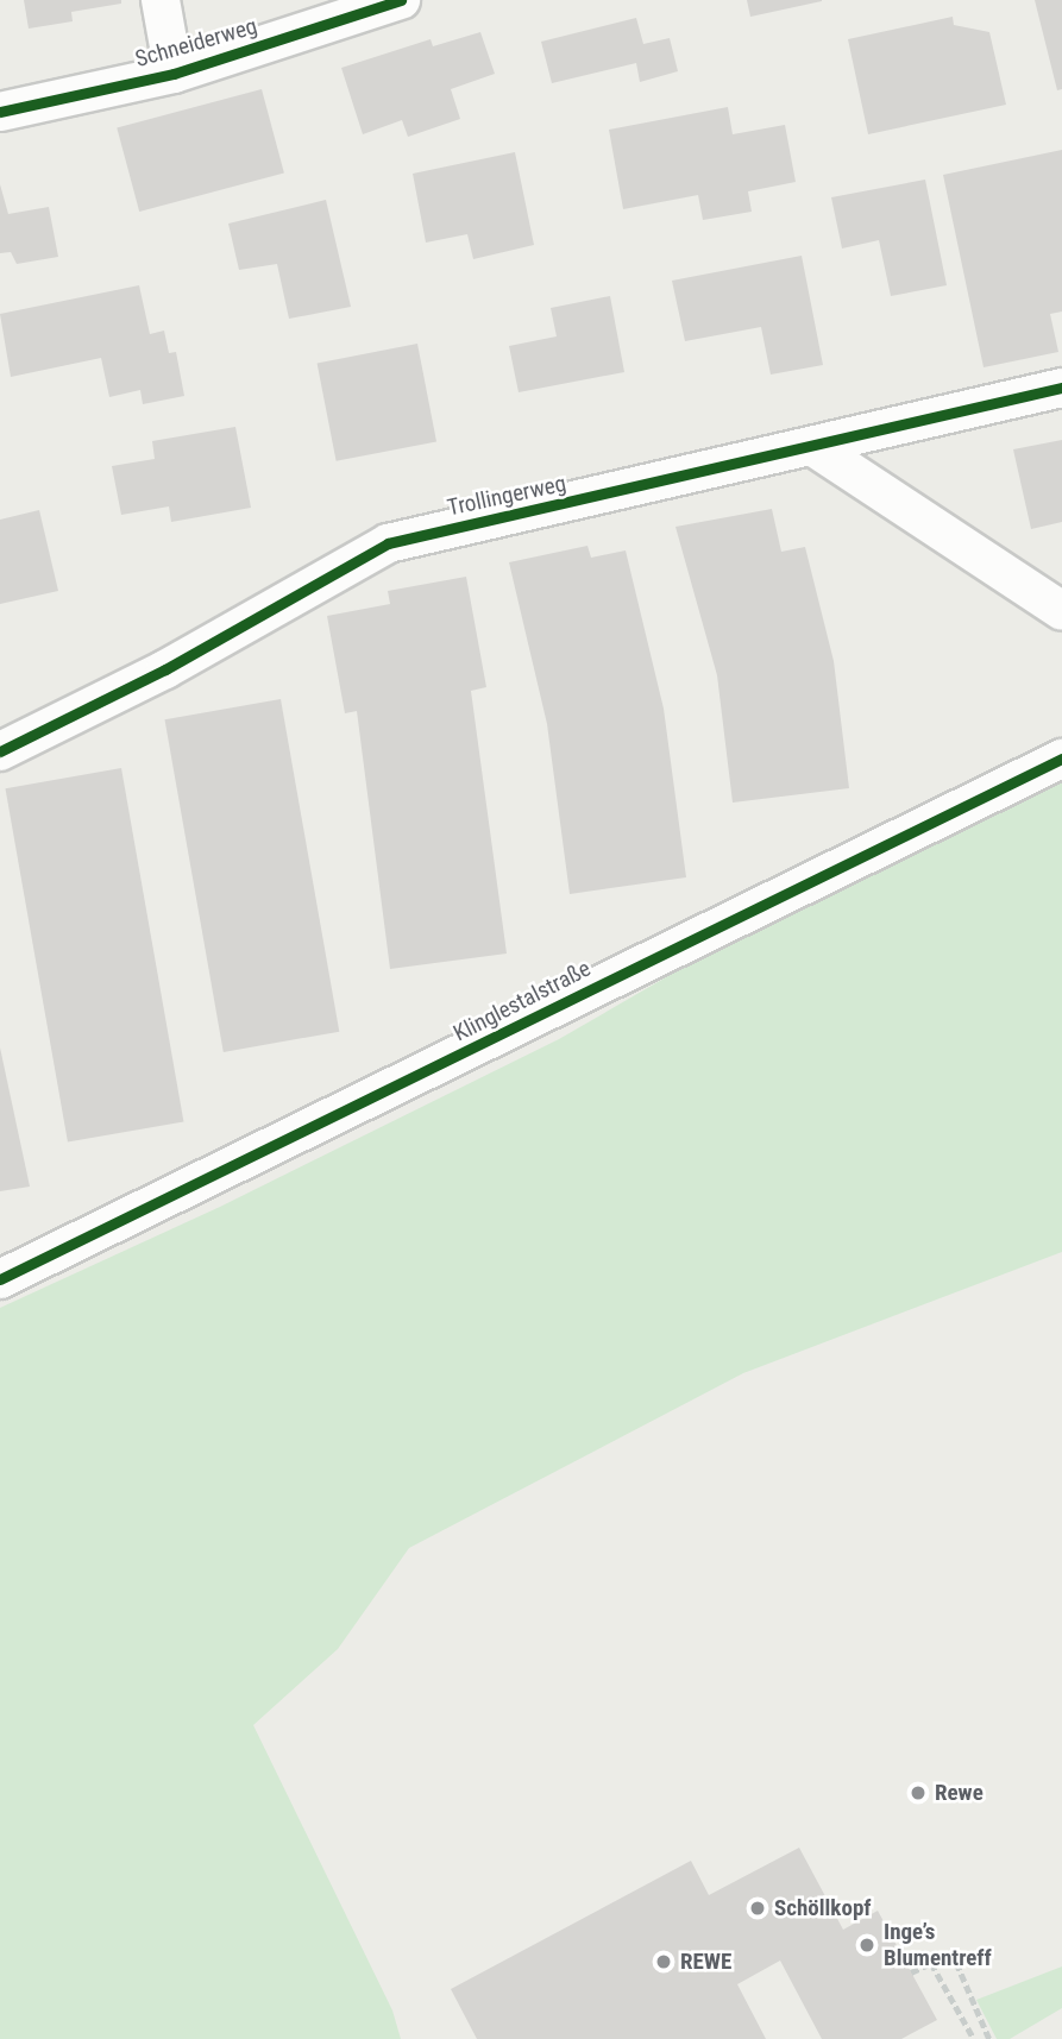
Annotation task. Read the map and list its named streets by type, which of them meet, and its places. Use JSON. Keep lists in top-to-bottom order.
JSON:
{
  "streets": {
    "street": ["Schneiderweg", "Trollingerweg", "Klinglestalstraße"]
  },
  "places": [
    "Rewe",
    "Schöllkopf",
    "Inge’s Blumentreff",
    "REWE"
  ]
}
